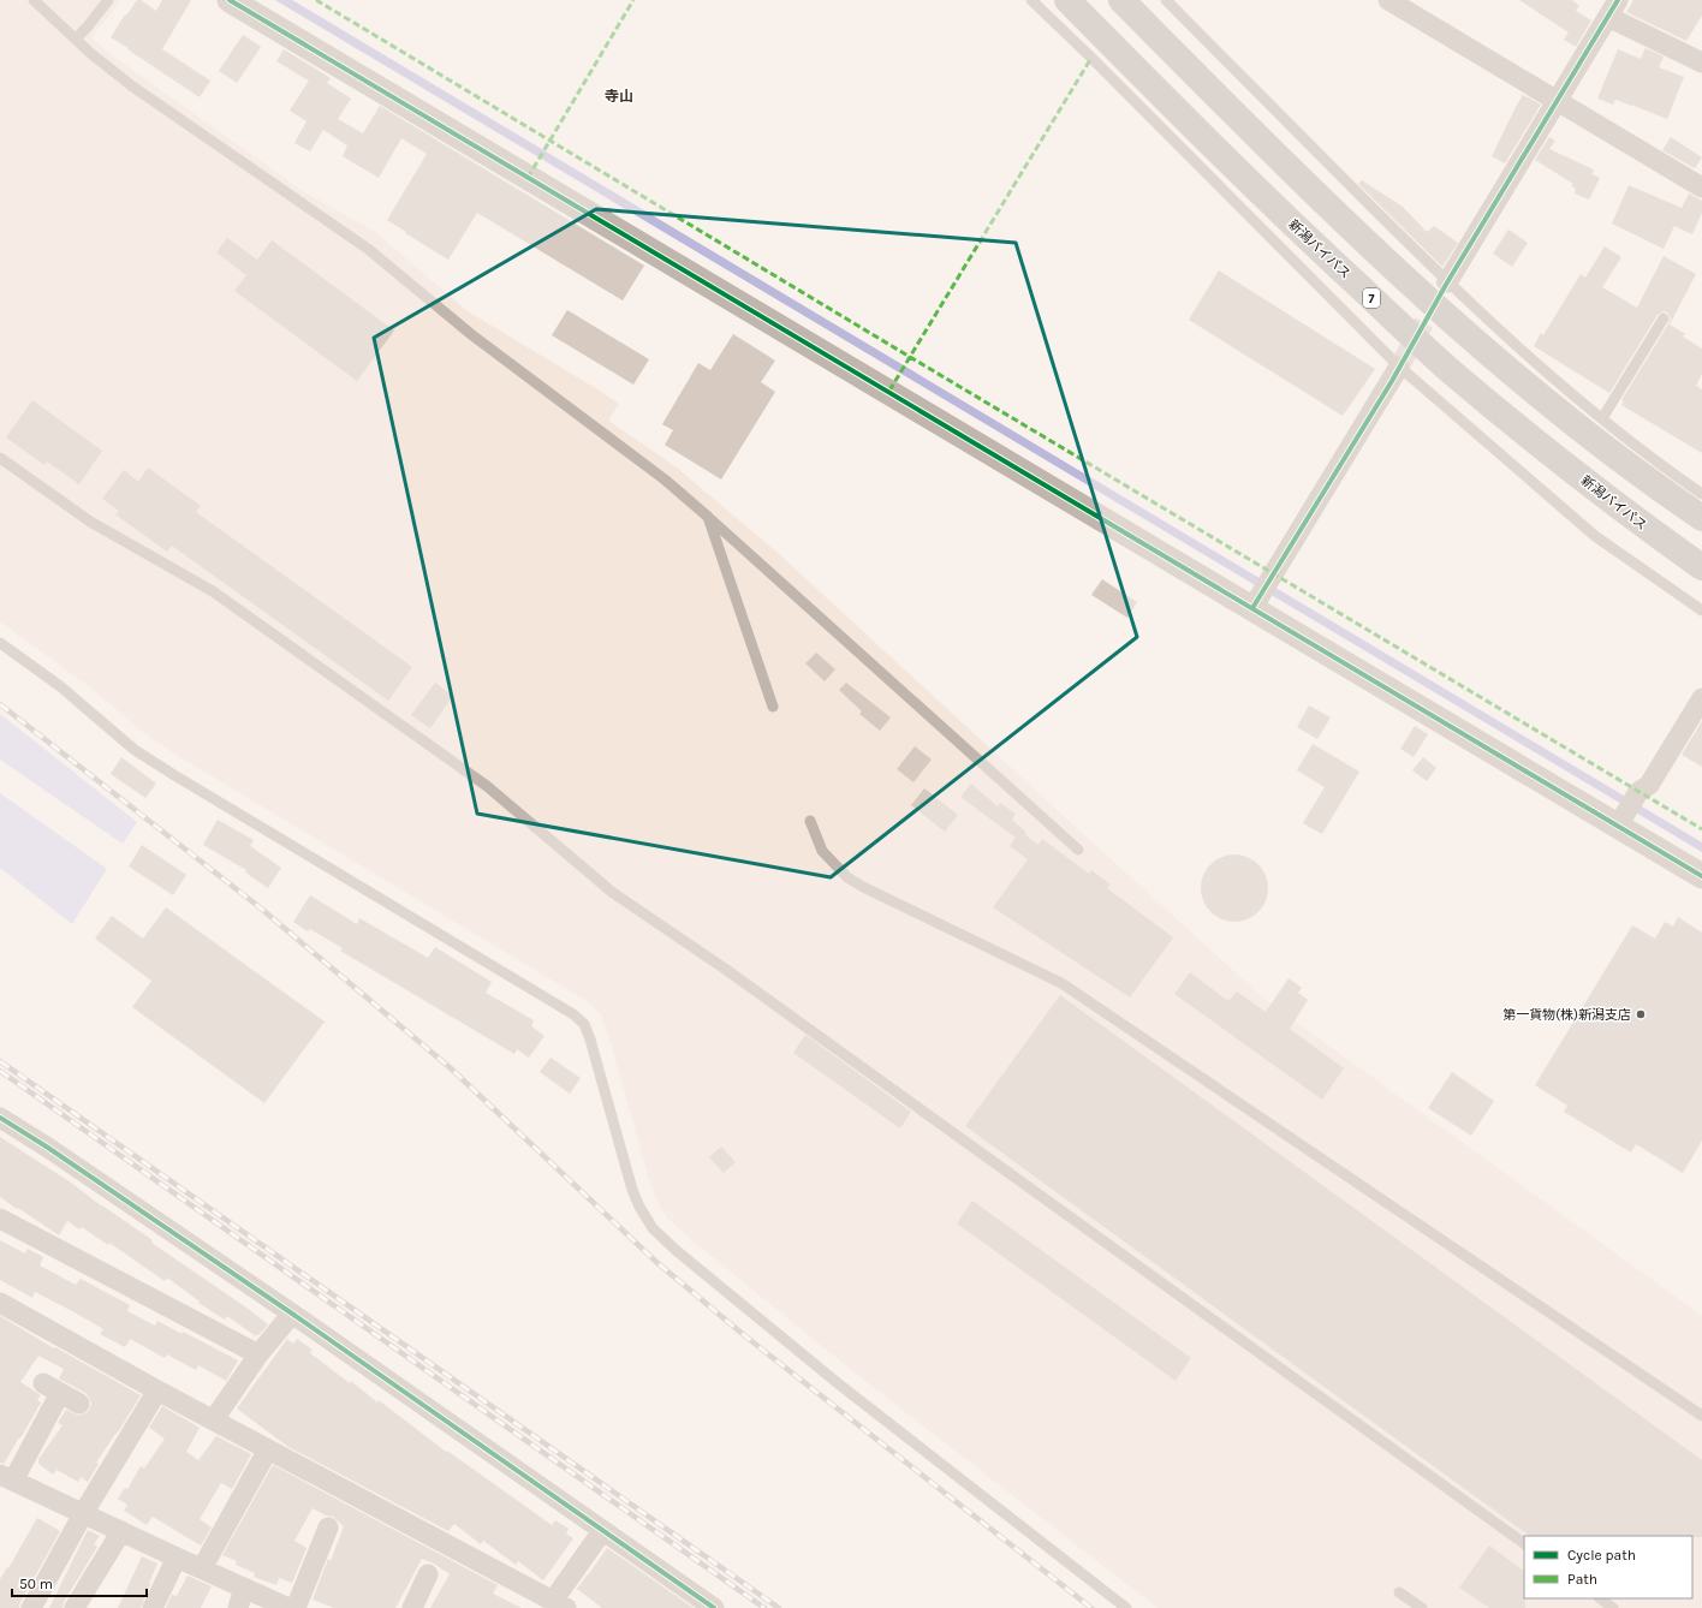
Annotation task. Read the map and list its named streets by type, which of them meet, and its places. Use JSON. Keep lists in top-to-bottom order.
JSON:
{
  "streets": {
    "highway": ["新潟バイパス", "7"]
  },
  "districts": ["寺山"],
  "places": ["第一貨物(株)新潟支店"],
  "legend": ["Cycle path", "Path"],
  "scale_bar": "50 m"
}
